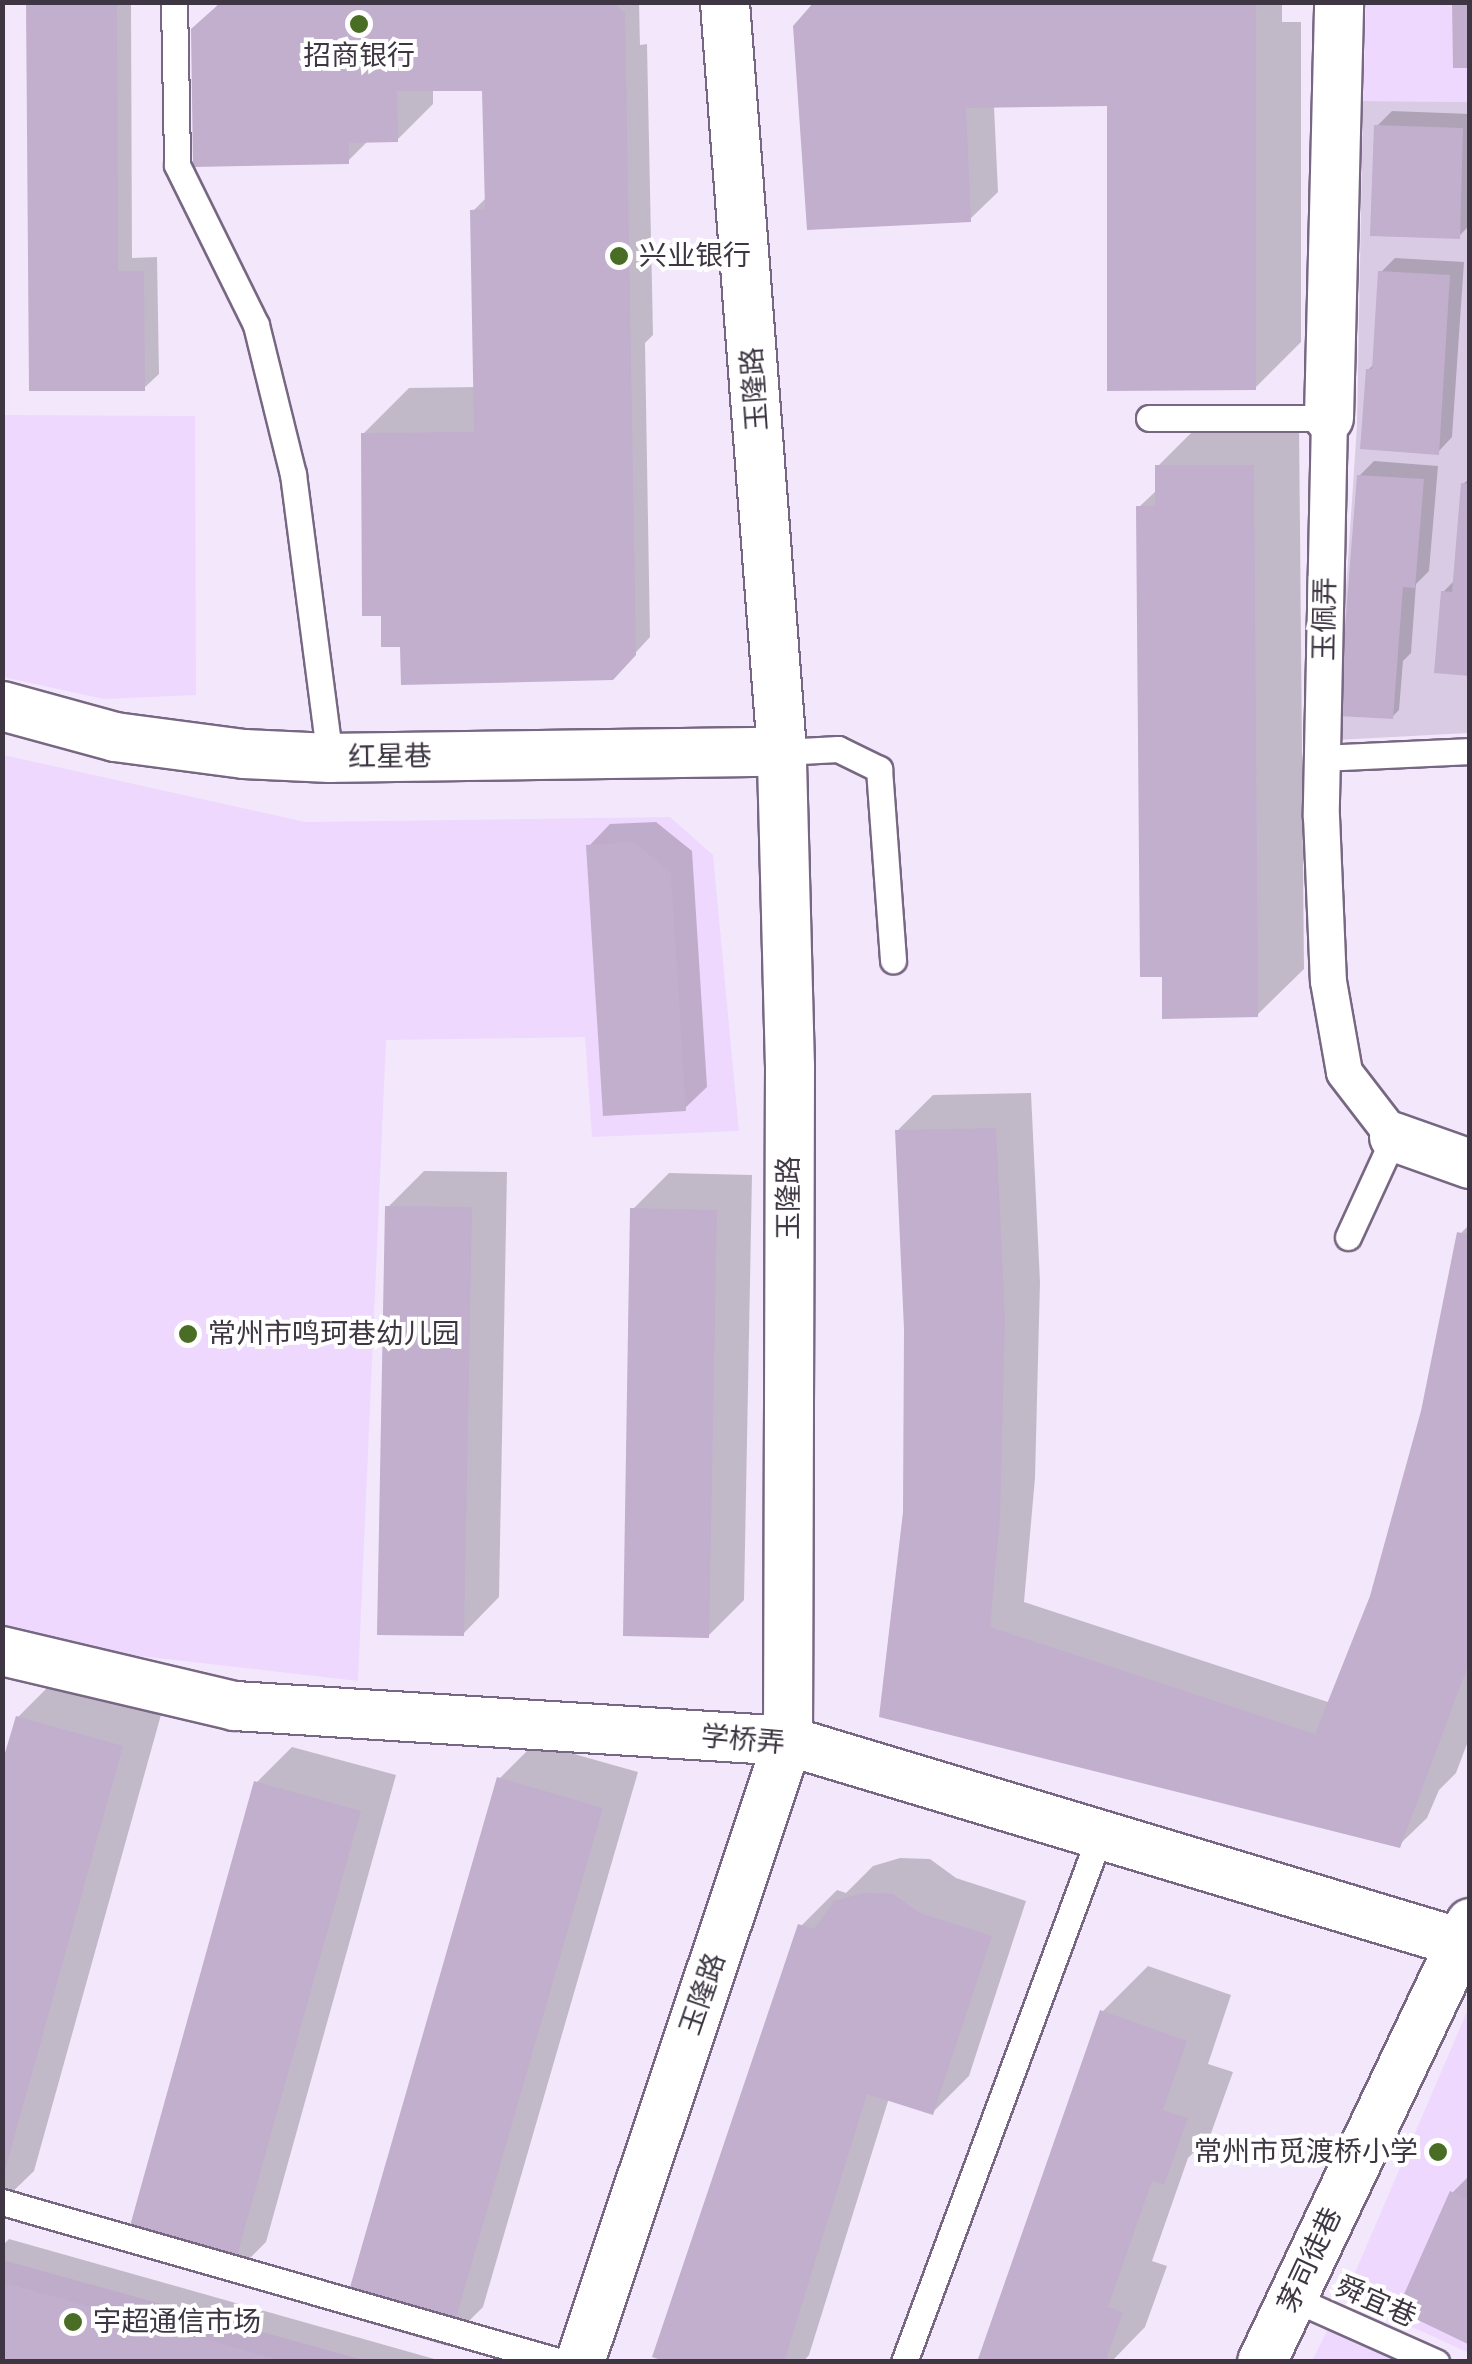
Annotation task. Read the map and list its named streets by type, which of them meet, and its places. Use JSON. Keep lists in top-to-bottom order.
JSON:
{
  "streets": {
    "street": [
      "玉隆路",
      "玉佩弄",
      "红星巷",
      "学桥弄",
      "茅司徒巷"
    ],
    "lane": ["舜宜巷"]
  },
  "crossings": [
    ["玉隆路", "红星巷"],
    ["玉隆路", "学桥弄"],
    ["学桥弄", "茅司徒巷"],
    ["茅司徒巷", "舜宜巷"]
  ],
  "places": [
    "招商银行",
    "兴业银行",
    "常州市鸣珂巷幼儿园",
    "常州市觅渡桥小学",
    "宇超通信市场"
  ]
}
